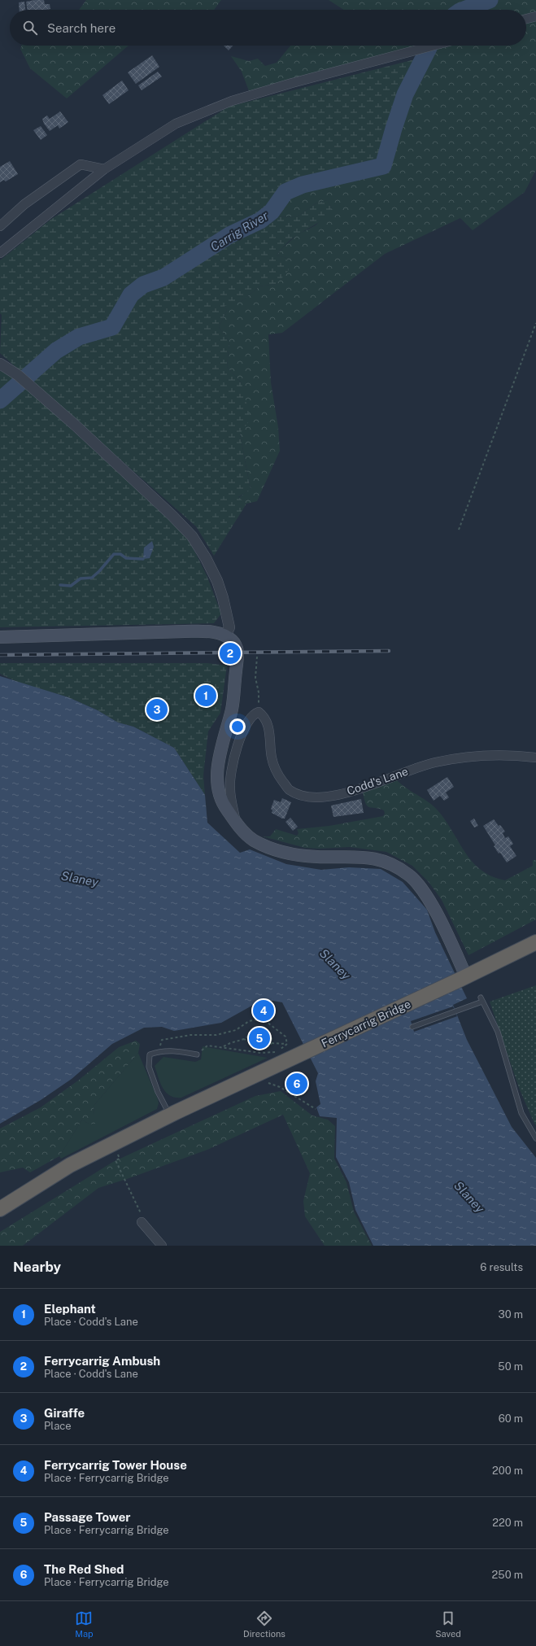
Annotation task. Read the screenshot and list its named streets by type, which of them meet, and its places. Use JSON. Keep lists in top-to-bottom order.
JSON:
{
  "streets": {
    "highway": ["Ferrycarrig Bridge"],
    "street": ["Codd's Lane"]
  },
  "water": ["Carrig River", "Slaney"],
  "page": {
    "search": "Search here",
    "pins": [
      "2",
      "1",
      "3",
      "4",
      "5",
      "6"
    ],
    "heading": ["Nearby", "6 results"],
    "list": [
      {
        "mark": "1",
        "name": "Elephant",
        "note": "Place · Codd's Lane",
        "value": "30 m"
      },
      {
        "mark": "2",
        "name": "Ferrycarrig Ambush",
        "note": "Place · Codd's Lane",
        "value": "50 m"
      },
      {
        "mark": "3",
        "name": "Giraffe",
        "note": "Place",
        "value": "60 m"
      },
      {
        "mark": "4",
        "name": "Ferrycarrig Tower House",
        "note": "Place · Ferrycarrig Bridge",
        "value": "200 m"
      },
      {
        "mark": "5",
        "name": "Passage Tower",
        "note": "Place · Ferrycarrig Bridge",
        "value": "220 m"
      },
      {
        "mark": "6",
        "name": "The Red Shed",
        "note": "Place · Ferrycarrig Bridge",
        "value": "250 m"
      }
    ],
    "nav": ["Map", "Directions", "Saved"]
  }
}
